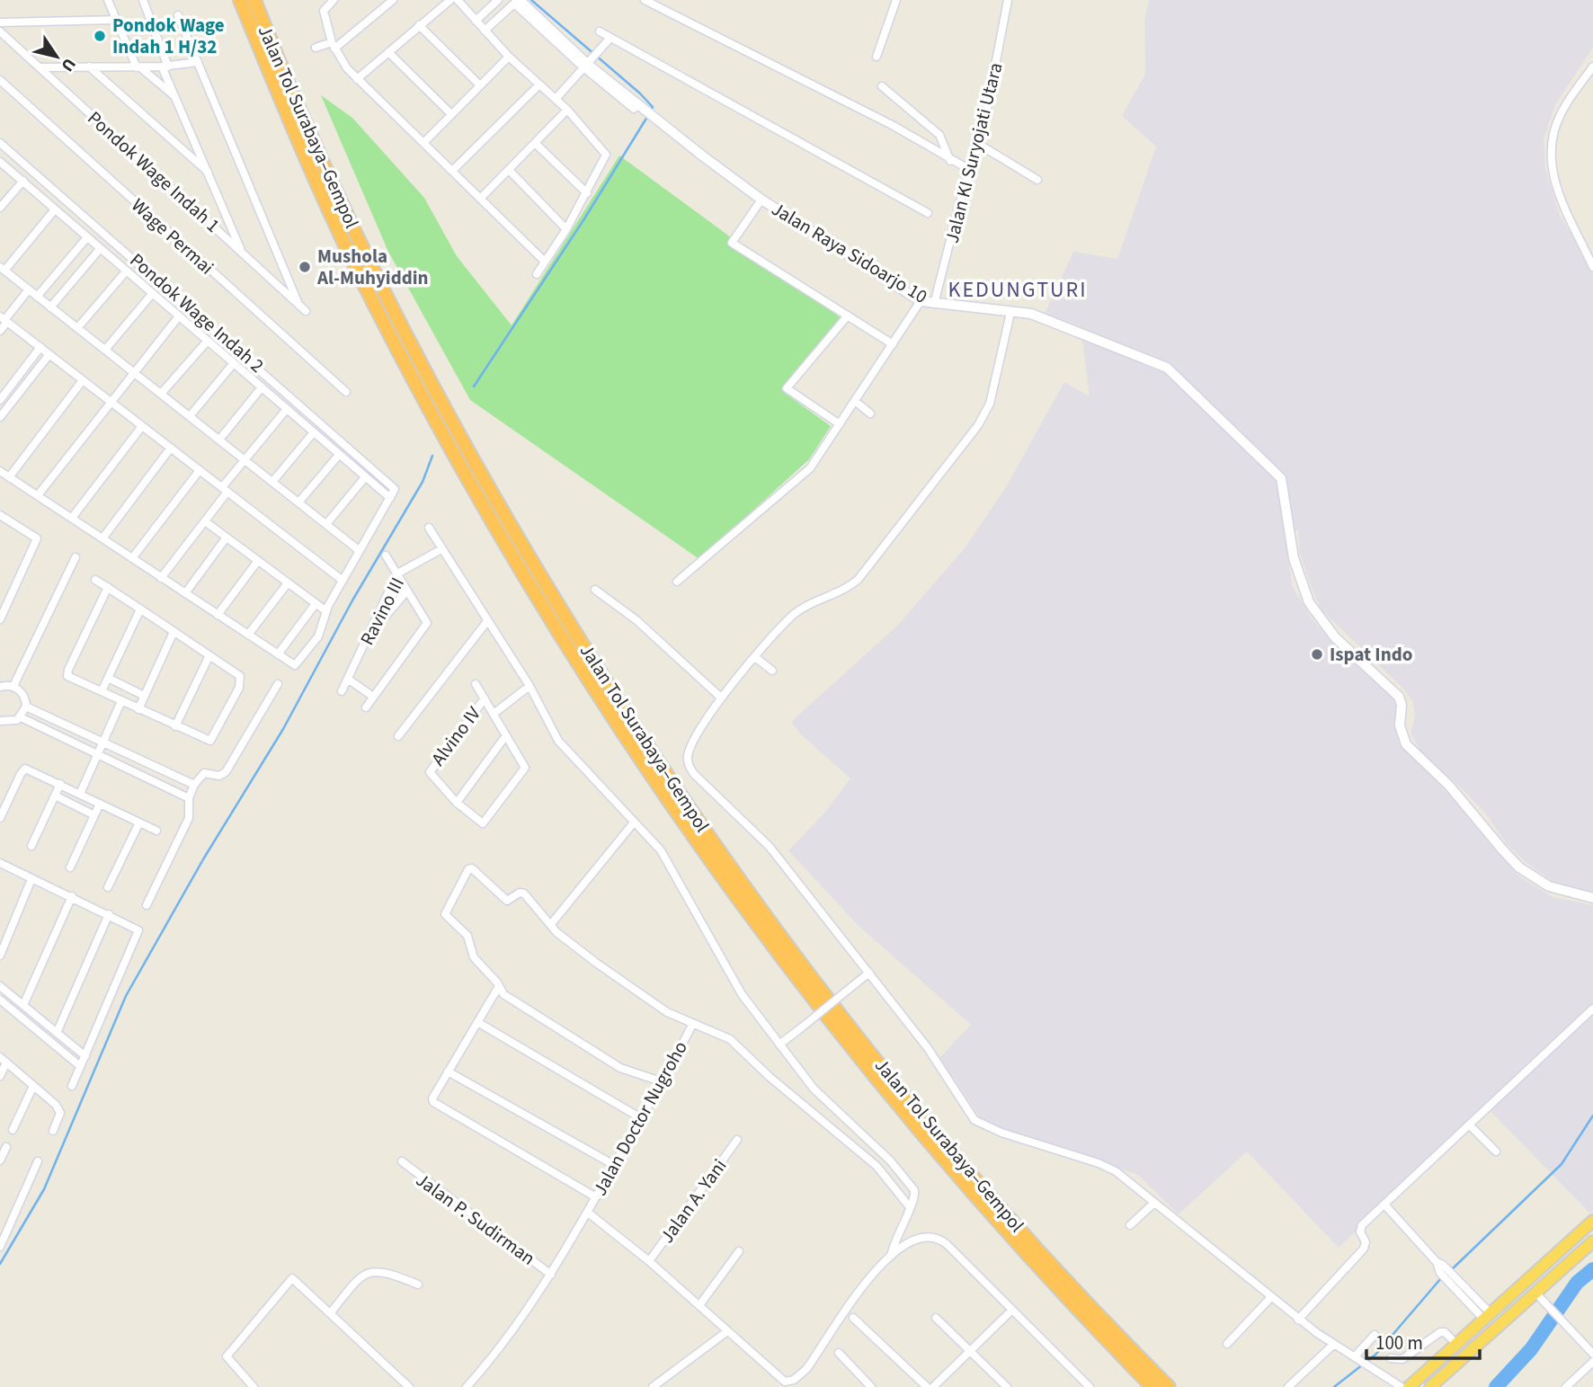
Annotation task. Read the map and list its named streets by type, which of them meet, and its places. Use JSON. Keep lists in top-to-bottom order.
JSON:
{
  "streets": {
    "highway": ["Jalan Tol Surabaya–Gempol"],
    "street": [
      "Jalan KI Suryojati Utara",
      "Pondok Wage Indah 1",
      "Wage Permai",
      "Jalan Raya Sidoarjo 10",
      "Pondok Wage Indah 2",
      "Ravino III",
      "Alvino IV",
      "Jalan Doctor Nugroho",
      "Jalan A. Yani",
      "Jalan P. Sudirman"
    ]
  },
  "crossings": [
    ["Jalan KI Suryojati Utara", "Jalan Raya Sidoarjo 10"],
    ["Jalan Doctor Nugroho", "Jalan P. Sudirman"]
  ],
  "districts": ["KEDUNGTURI"],
  "places": ["Pondok Wage Indah 1 H/32", "Mushola Al-Muhyiddin", "Ispat Indo"],
  "scale_bar": "100 m",
  "north": "bottom right"
}
